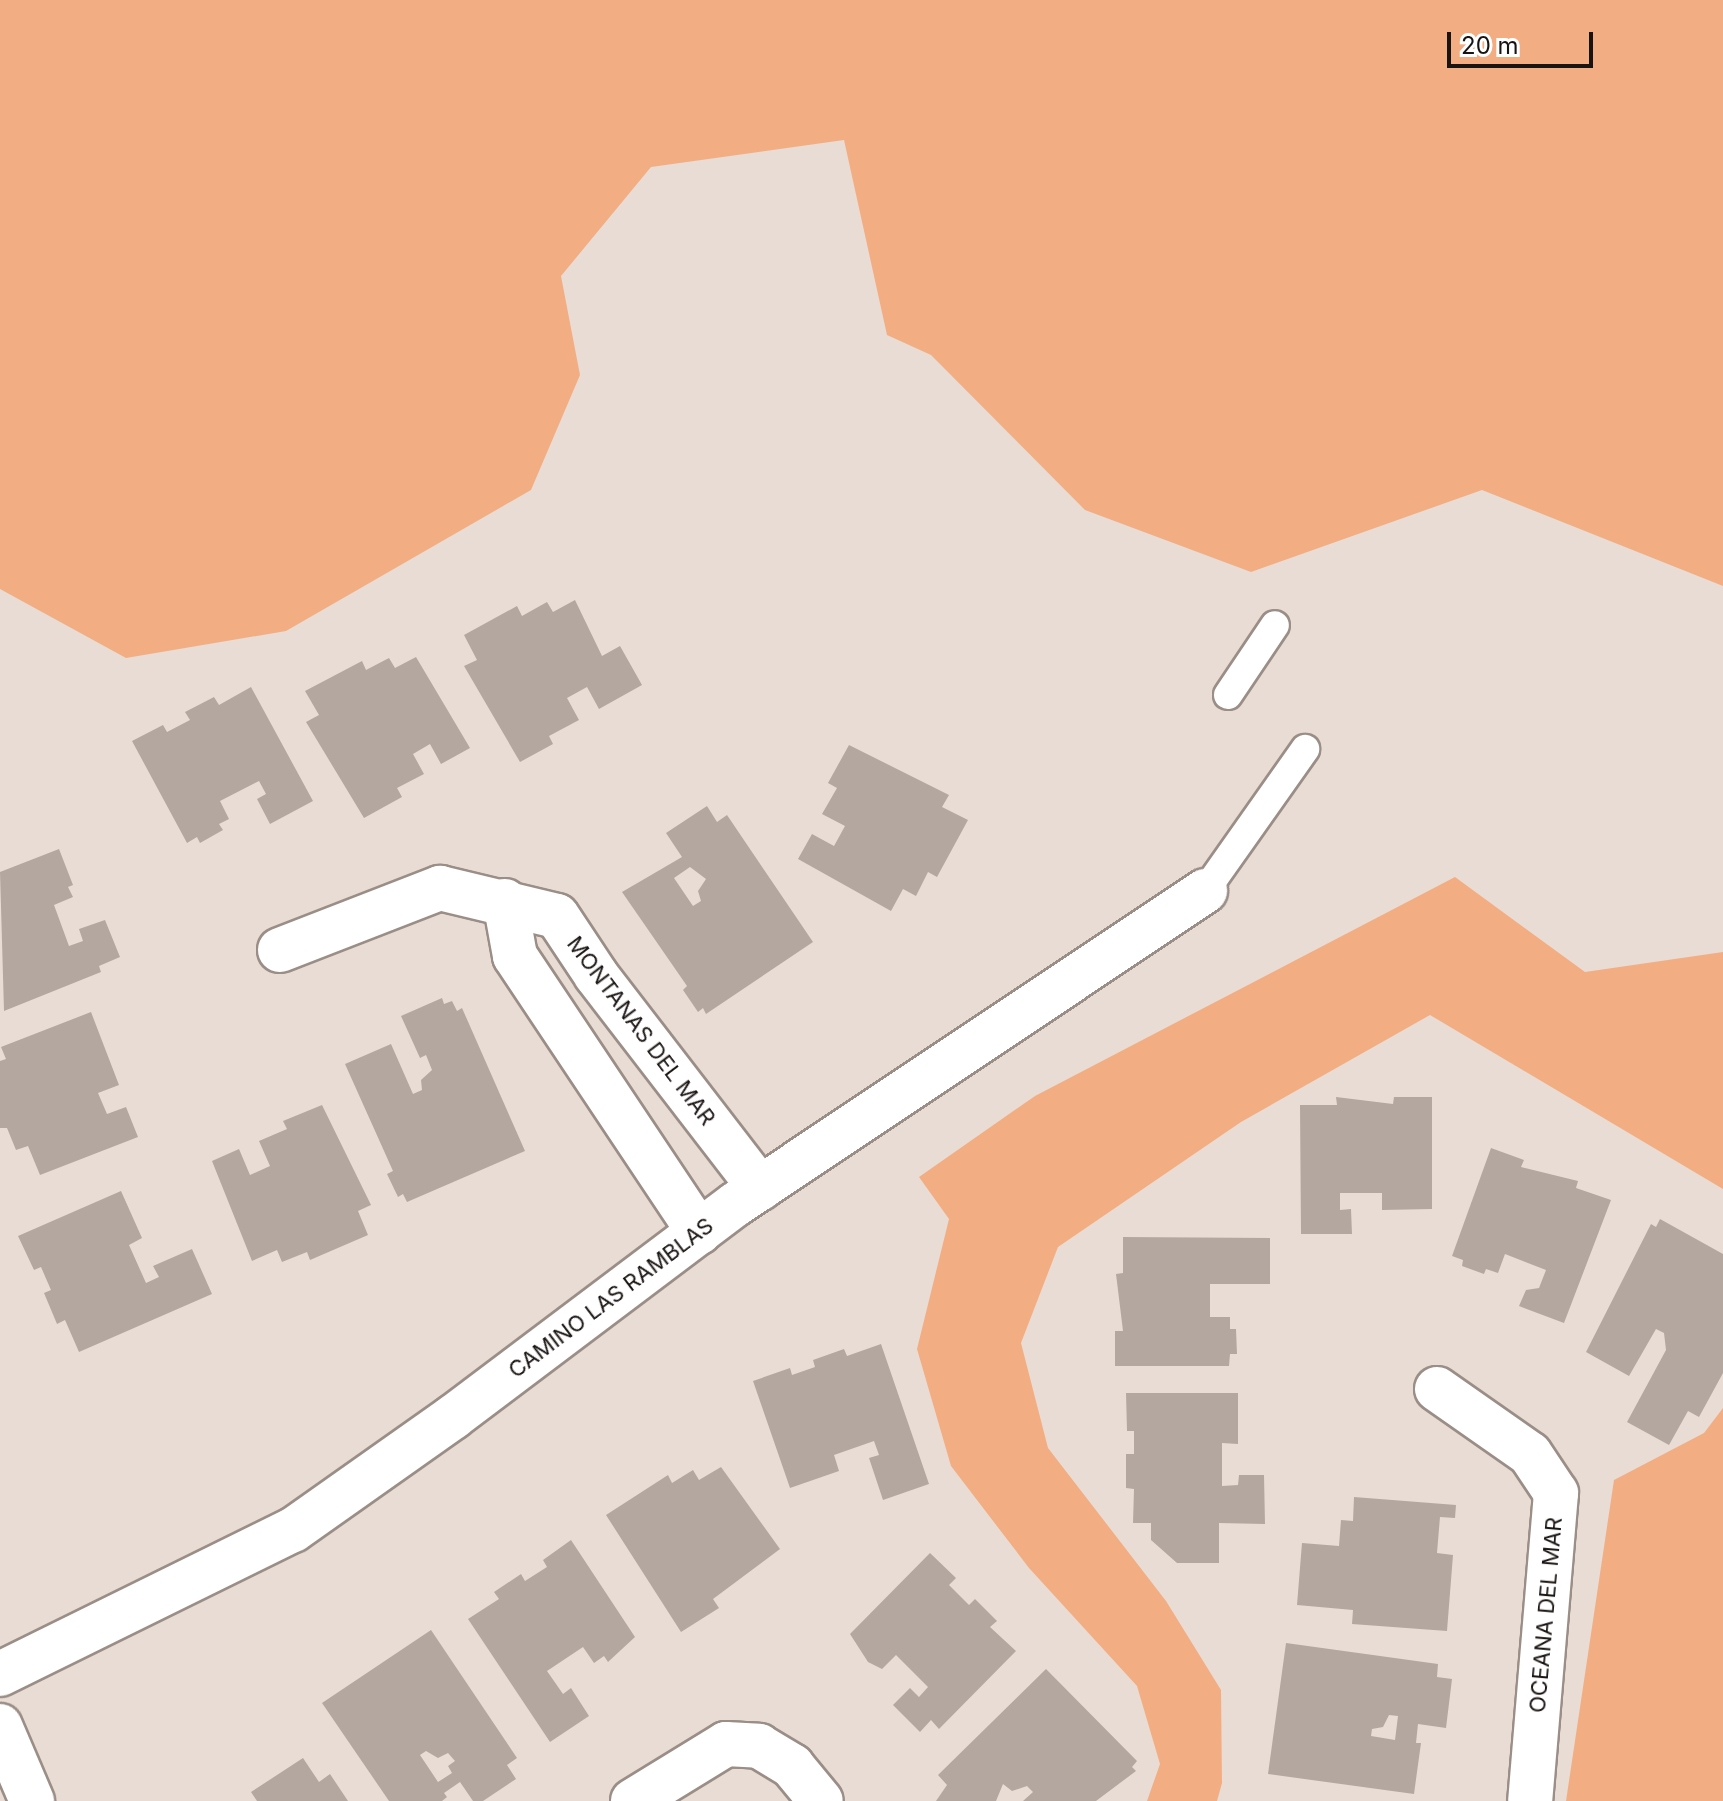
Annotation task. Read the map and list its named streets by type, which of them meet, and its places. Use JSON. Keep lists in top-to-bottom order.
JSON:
{
  "streets": {
    "street": ["MONTANAS DEL MAR", "CAMINO LAS RAMBLAS", "OCEANA DEL MAR"]
  },
  "crossings": [
    ["MONTANAS DEL MAR", "CAMINO LAS RAMBLAS"]
  ],
  "scale_bar": "20 m"
}
